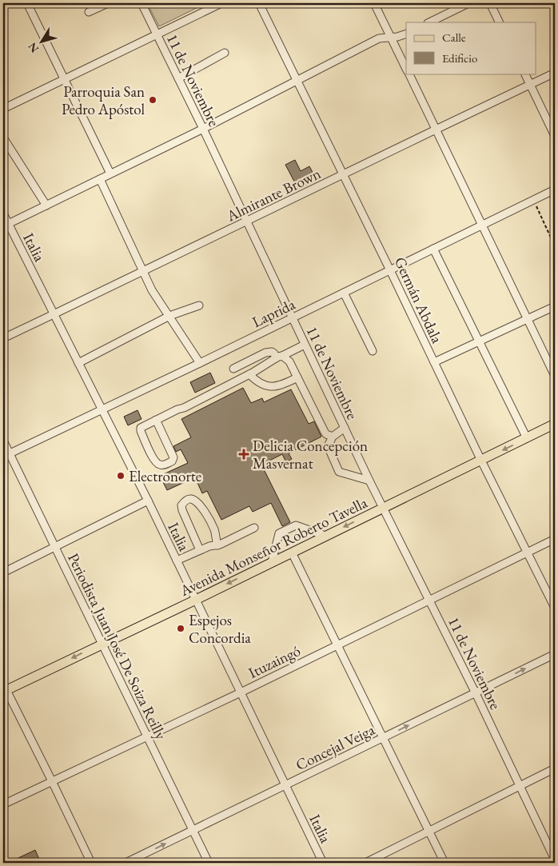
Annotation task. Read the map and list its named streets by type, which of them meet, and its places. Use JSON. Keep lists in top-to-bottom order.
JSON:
{
  "streets": {
    "main road": ["Avenida Monseñor Roberto Tavella"],
    "street": [
      "11 de Noviembre",
      "Almirante Brown",
      "Italia",
      "Germán Abdala",
      "Laprida",
      "Periodista Juan José De Soiza Reilly",
      "Ituzaingó",
      "Concejal Veiga"
    ]
  },
  "crossings": [
    ["11 de Noviembre", "Almirante Brown"],
    ["11 de Noviembre", "Laprida"],
    ["11 de Noviembre", "Avenida Monseñor Roberto Tavella"],
    ["11 de Noviembre", "Ituzaingó"],
    ["11 de Noviembre", "Concejal Veiga"],
    ["Almirante Brown", "Italia"],
    ["Almirante Brown", "Germán Abdala"],
    ["Italia", "Laprida"],
    ["Italia", "Avenida Monseñor Roberto Tavella"],
    ["Italia", "Ituzaingó"],
    ["Italia", "Concejal Veiga"],
    ["Germán Abdala", "Laprida"],
    ["Germán Abdala", "Avenida Monseñor Roberto Tavella"],
    ["Germán Abdala", "Ituzaingó"],
    ["Laprida", "Periodista Juan José De Soiza Reilly"],
    ["Avenida Monseñor Roberto Tavella", "Periodista Juan José De Soiza Reilly"],
    ["Periodista Juan José De Soiza Reilly", "Ituzaingó"],
    ["Periodista Juan José De Soiza Reilly", "Concejal Veiga"]
  ],
  "one_way": ["Avenida Monseñor Roberto Tavella", "Concejal Veiga"],
  "places": {
    "other": ["Parroquia San Pedro Apóstol", "Electronorte", "Espejos Concordia"],
    "health": ["Delicia Concepción Masvernat"]
  },
  "legend": ["Calle", "Edificio"],
  "north": "bottom left"
}
